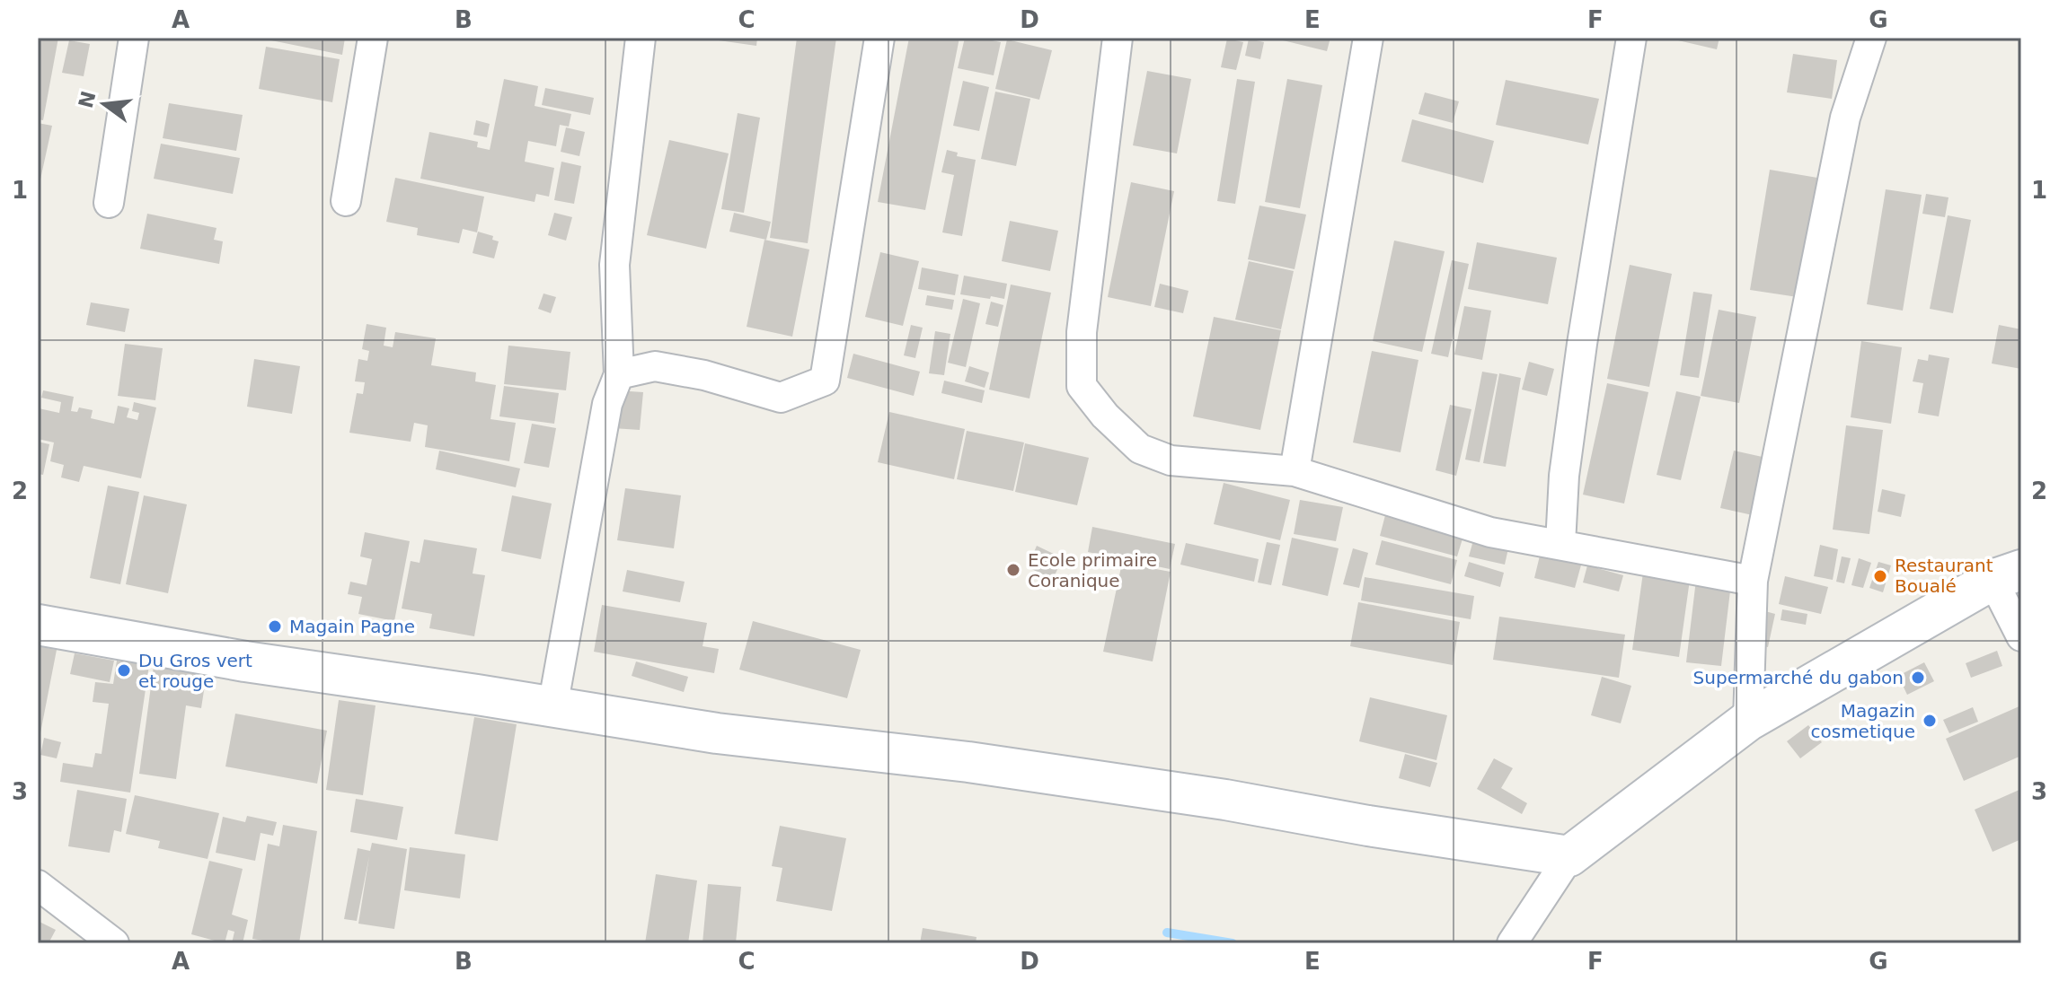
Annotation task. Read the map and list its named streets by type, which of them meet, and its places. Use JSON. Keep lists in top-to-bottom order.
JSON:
{
  "places": [
    "Ecole primaire Coranique",
    "Restaurant Boualé",
    "Magain Pagne",
    "Du Gros vert et rouge",
    "Supermarché du gabon",
    "Magazin cosmetique"
  ],
  "north": "left",
  "grid": {
    "columns": [
      "A",
      "B",
      "C",
      "D",
      "E",
      "F",
      "G"
    ],
    "rows": ["1", "2", "3"]
  }
}
